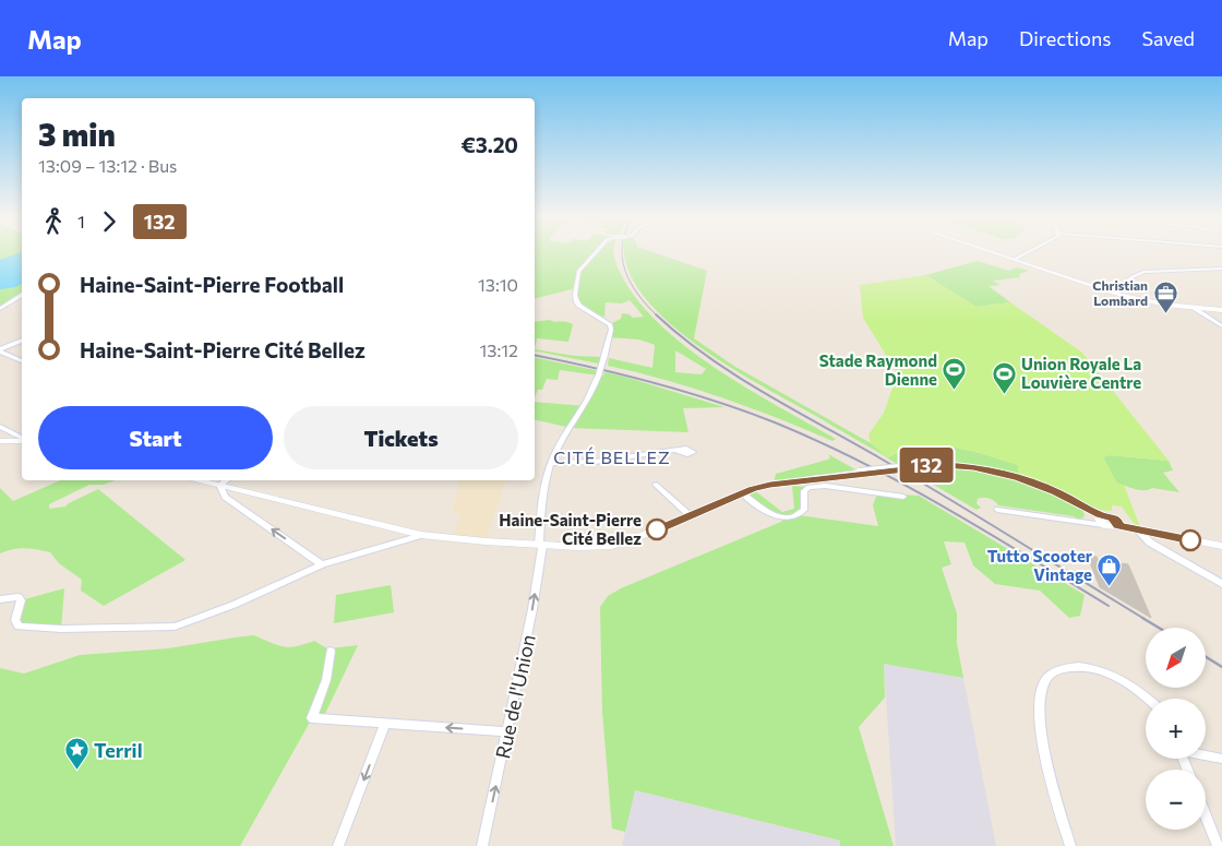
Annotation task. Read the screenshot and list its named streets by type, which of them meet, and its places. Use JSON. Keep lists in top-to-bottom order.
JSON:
{
  "streets": {
    "street": ["Rue de l'Union"]
  },
  "one_way": ["Rue de l'Union"],
  "districts": ["CITÉ BELLEZ"],
  "places": {
    "office": ["Christian Lombard"],
    "sports": ["Stade Raymond Dienne", "Union Royale La Louvière Centre"],
    "other": ["Haine-Saint-Pierre Cité Bellez"],
    "shop": ["Tutto Scooter Vintage"],
    "place": ["Terril"]
  },
  "lines": ["bus line 132"],
  "north": "bottom left",
  "page": {
    "header": "Map",
    "nav": ["Map", "Directions", "Saved"],
    "on_map": "132",
    "heading": ["3 min", "13:09 – 13:12 · Bus", "€3.20"],
    "legs": ["1", "132"],
    "list": [
      {
        "name": "Haine-Saint-Pierre Football",
        "value": "13:10"
      },
      {
        "name": "Haine-Saint-Pierre Cité Bellez",
        "value": "13:12"
      }
    ],
    "buttons": ["Start", "Tickets"],
    "map_buttons": ["+", "−"]
  }
}
